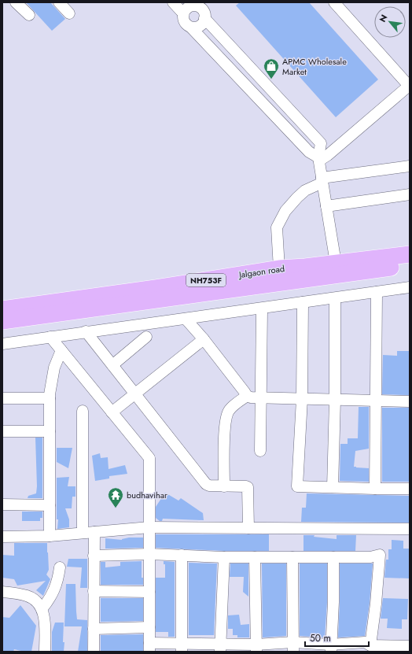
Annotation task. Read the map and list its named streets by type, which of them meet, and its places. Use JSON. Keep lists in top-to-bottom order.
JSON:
{
  "streets": {
    "highway": ["Jalgaon road", "NH753F"]
  },
  "places": {
    "shop": ["APMC Wholesale Market"],
    "temple": ["budhavihar"]
  },
  "scale_bar": "50 m",
  "north": "top left"
}
